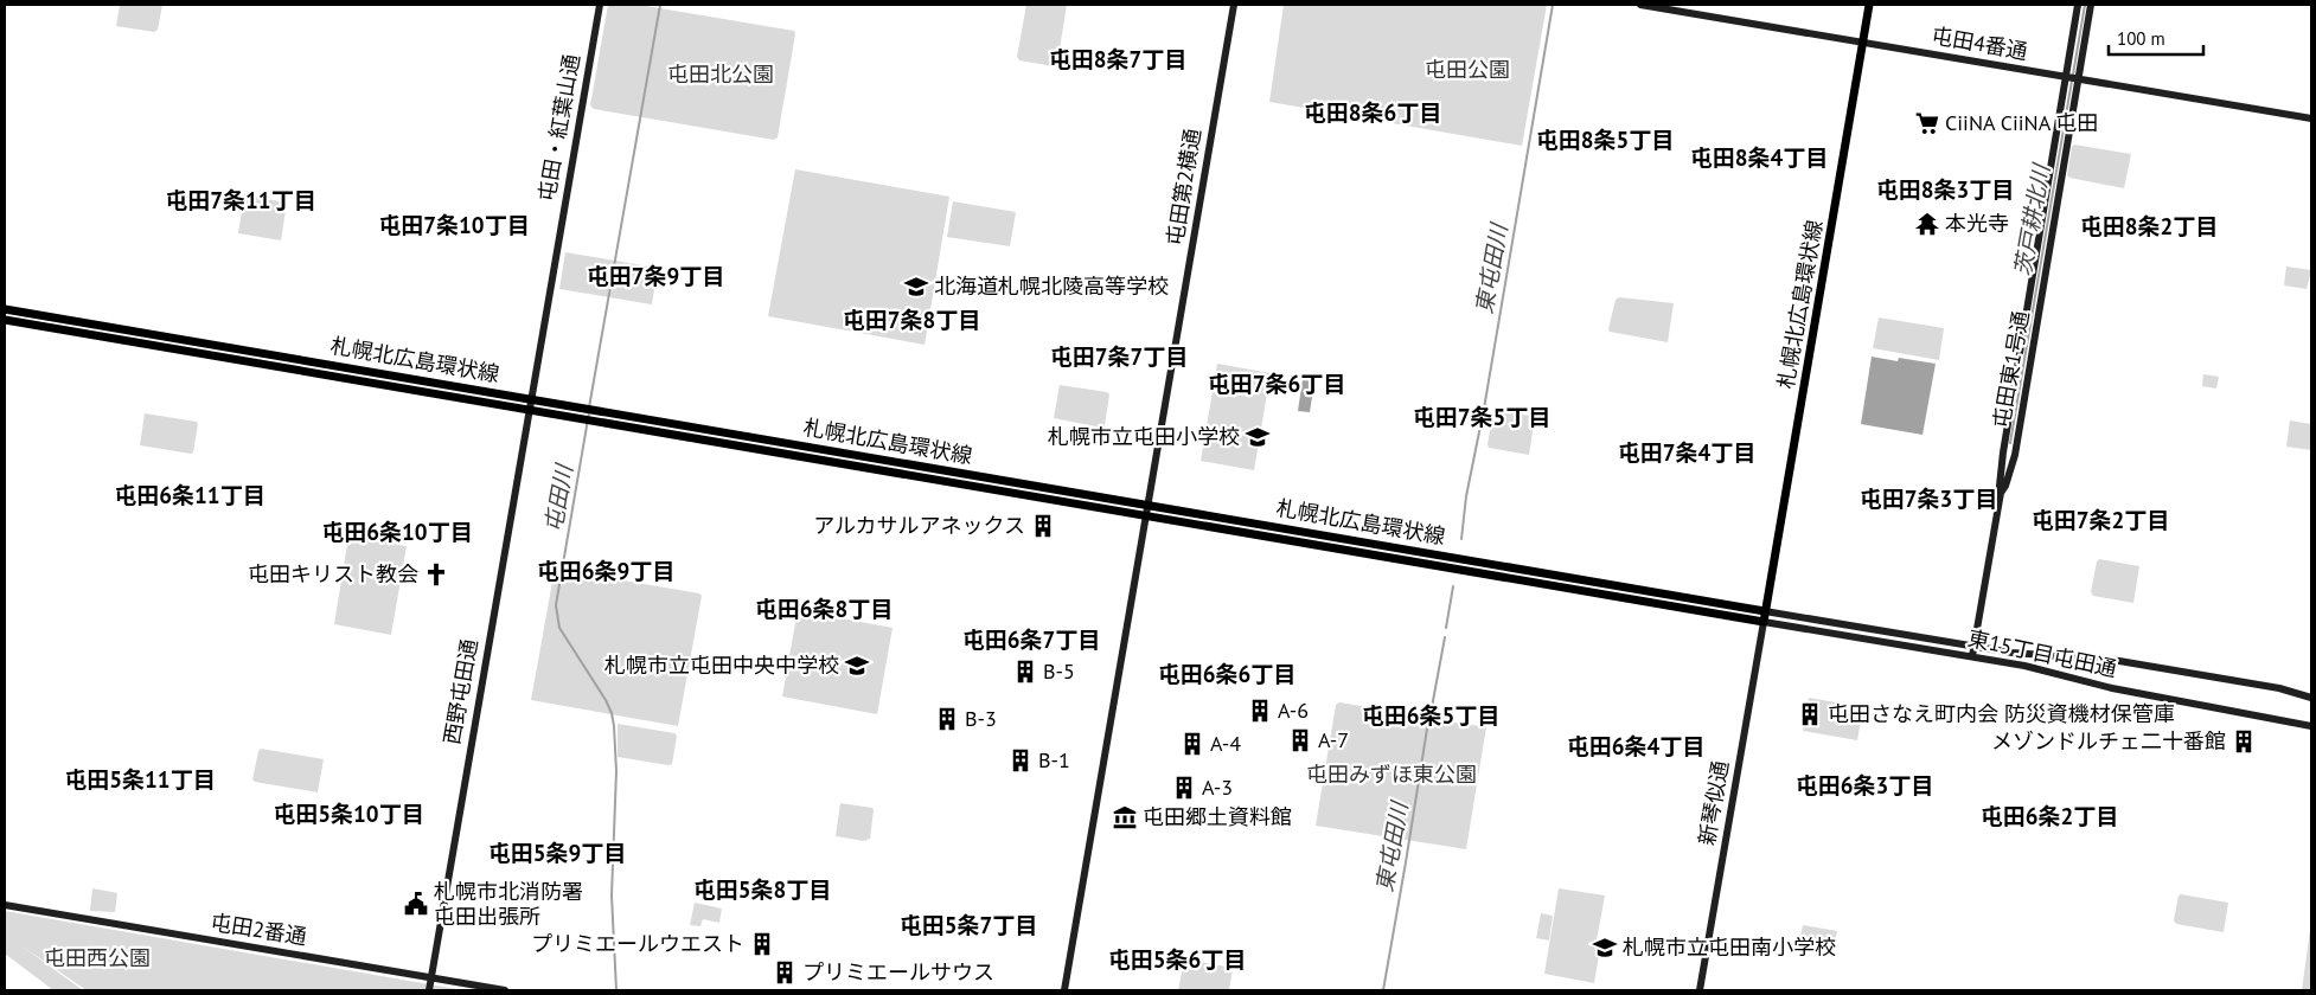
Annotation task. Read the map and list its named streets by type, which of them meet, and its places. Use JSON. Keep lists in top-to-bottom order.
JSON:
{
  "streets": {
    "main road": ["札幌北広島環状線"],
    "street": [
      "屯田4番通",
      "屯田・紅葉山通",
      "屯田第2横通",
      "屯田東1号通",
      "東15丁目屯田通",
      "西野屯田通",
      "新琴似通",
      "屯田2番通"
    ]
  },
  "crossings": [
    ["屯田4番通", "札幌北広島環状線"],
    ["屯田4番通", "屯田東1号通"],
    ["屯田・紅葉山通", "札幌北広島環状線"],
    ["屯田・紅葉山通", "西野屯田通"],
    ["屯田第2横通", "札幌北広島環状線"],
    ["札幌北広島環状線", "東15丁目屯田通"],
    ["札幌北広島環状線", "西野屯田通"],
    ["札幌北広島環状線", "新琴似通"],
    ["屯田東1号通", "東15丁目屯田通"],
    ["東15丁目屯田通", "新琴似通"],
    ["西野屯田通", "屯田2番通"]
  ],
  "districts": [
    "屯田8条7丁目",
    "屯田8条6丁目",
    "屯田8条5丁目",
    "屯田8条4丁目",
    "屯田8条3丁目",
    "屯田7条11丁目",
    "屯田7条10丁目",
    "屯田8条2丁目",
    "屯田7条9丁目",
    "屯田7条8丁目",
    "屯田7条7丁目",
    "屯田7条6丁目",
    "屯田7条5丁目",
    "屯田7条4丁目",
    "屯田6条11丁目",
    "屯田7条3丁目",
    "屯田7条2丁目",
    "屯田6条10丁目",
    "屯田6条9丁目",
    "屯田6条8丁目",
    "屯田6条7丁目",
    "屯田6条6丁目",
    "屯田6条5丁目",
    "屯田6条4丁目",
    "屯田5条11丁目",
    "屯田6条3丁目",
    "屯田5条10丁目",
    "屯田6条2丁目",
    "屯田5条9丁目",
    "屯田5条8丁目",
    "屯田5条7丁目",
    "屯田5条6丁目"
  ],
  "water": ["茨戸耕北川", "東屯田川", "屯田川"],
  "parks": [
    "屯田公園",
    "屯田北公園",
    "屯田みずほ東公園",
    "屯田西公園"
  ],
  "places": {
    "supermarket": ["CiiNA CiiNA 屯田"],
    "temple": ["本光寺"],
    "school or university": [
      "北海道札幌北陵高等学校",
      "札幌市立屯田小学校",
      "札幌市立屯田中央中学校",
      "札幌市立屯田南小学校"
    ],
    "building": [
      "アルカサルアネックス",
      "B-5",
      "A-6",
      "屯田さなえ町内会 防災資機材保管庫",
      "B-3",
      "A-7",
      "メゾンドルチェ二十番館",
      "A-4",
      "B-1",
      "A-3",
      "プリミエールウエスト",
      "プリミエールサウス"
    ],
    "church": ["屯田キリスト教会"],
    "museum": ["屯田郷土資料館"],
    "public building": ["札幌市北消防署 屯田出張所"]
  },
  "scale_bar": "100 m"
}
